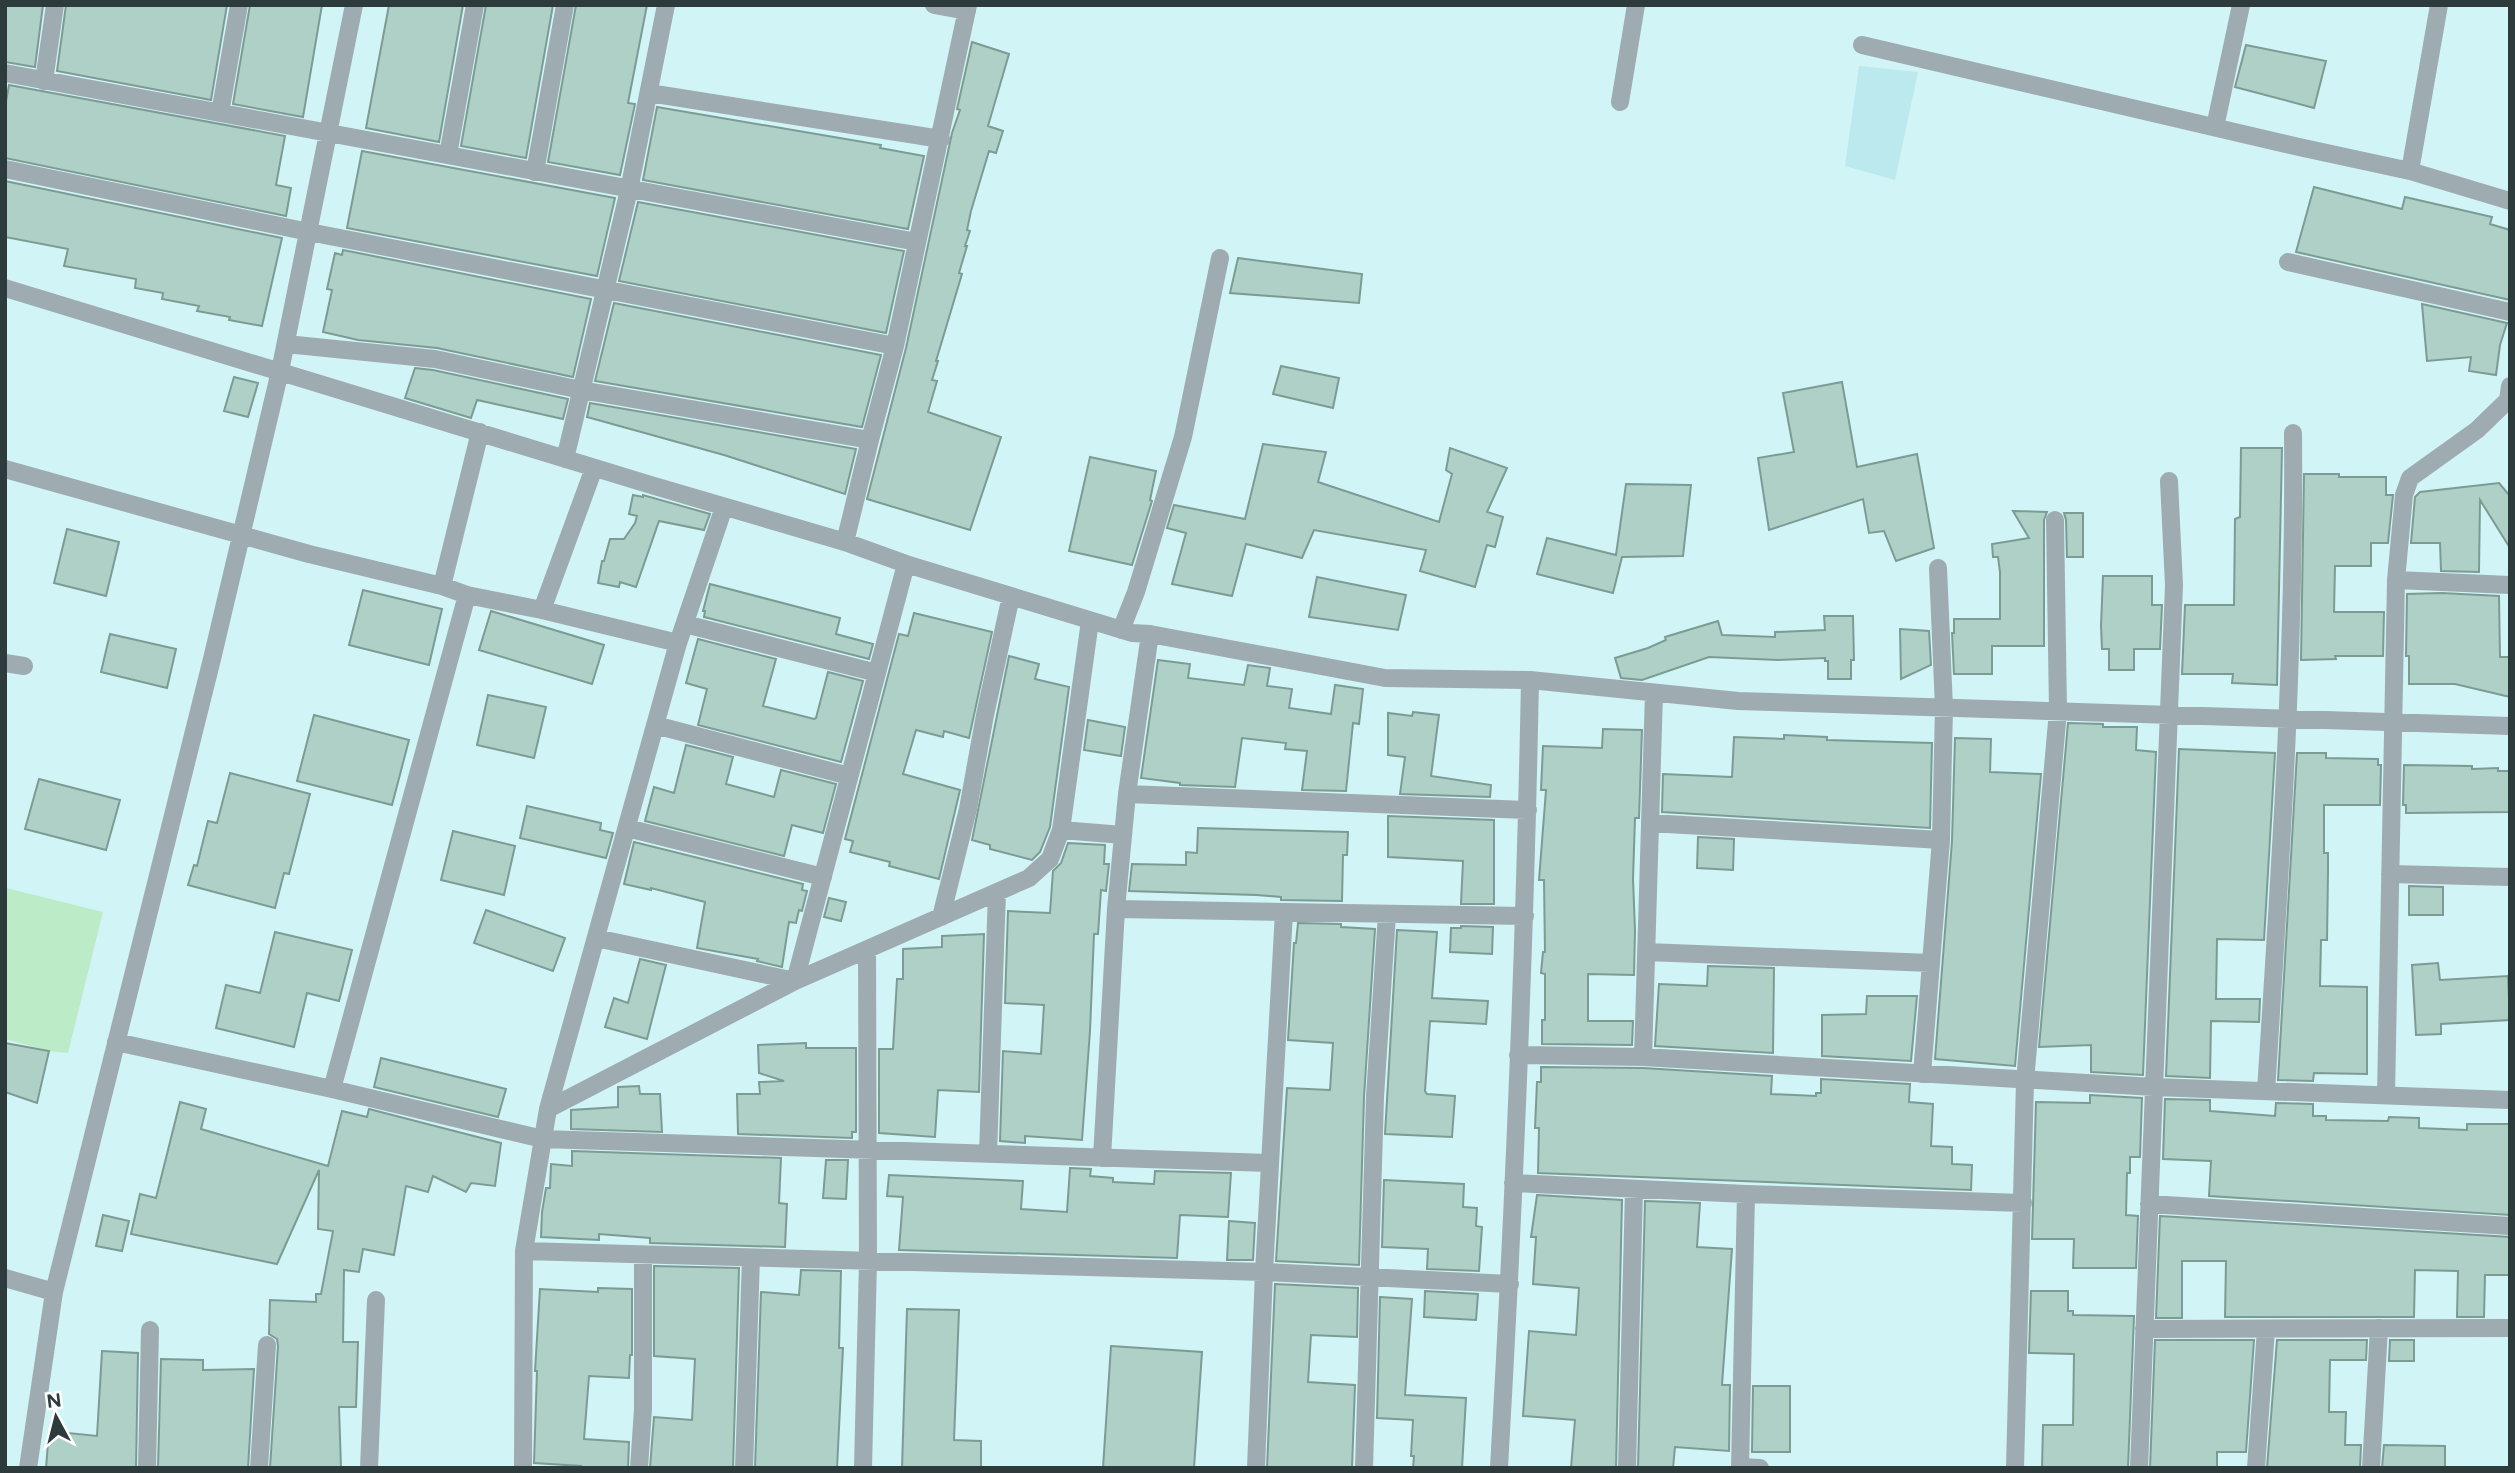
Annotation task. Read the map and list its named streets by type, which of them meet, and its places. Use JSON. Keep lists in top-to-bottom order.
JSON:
{
  "north": "top"
}
